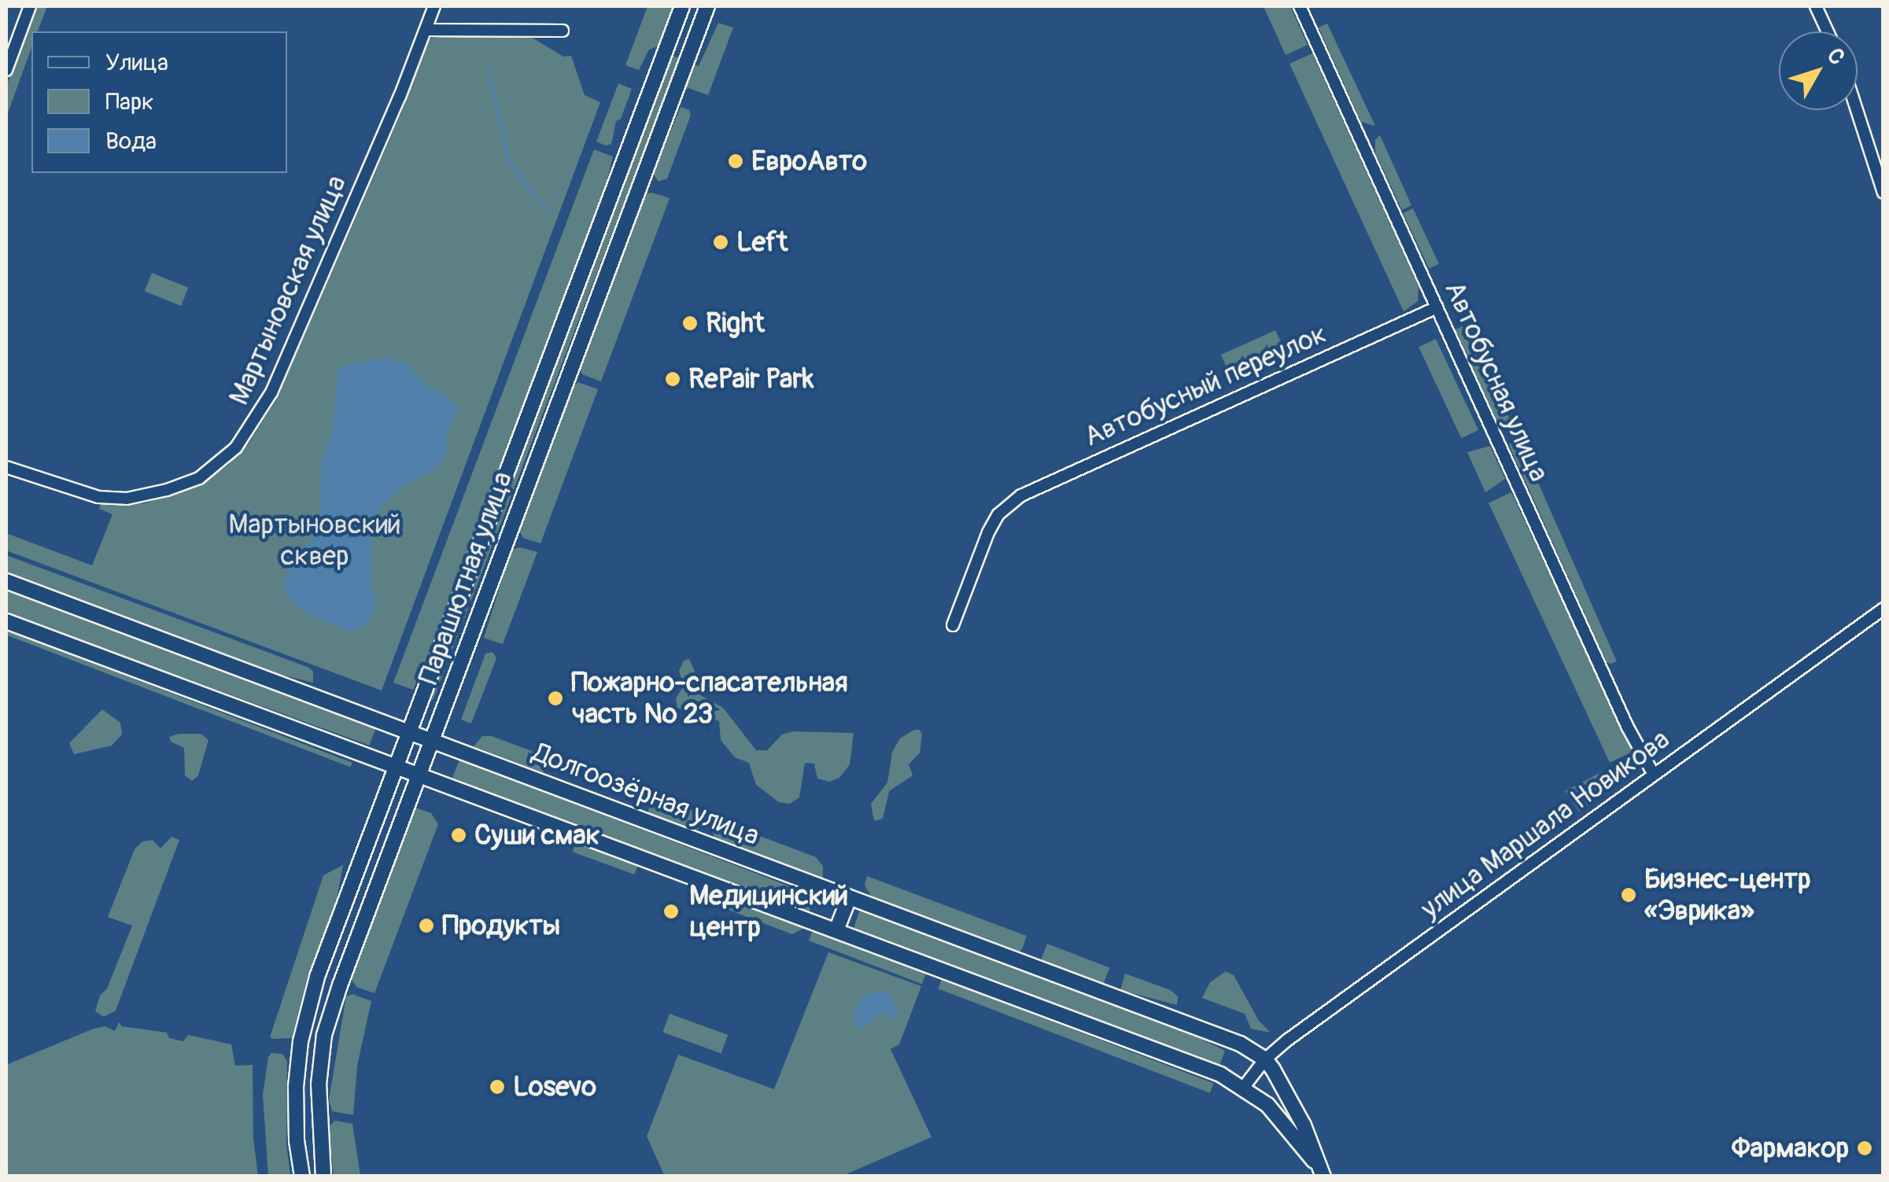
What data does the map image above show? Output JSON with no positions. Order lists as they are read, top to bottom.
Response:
{
  "streets": {
    "main road": ["Парашютная улица", "Долгоозёрная улица"],
    "street": [
      "Мартыновская улица",
      "Автобусная улица",
      "Автобусный переулок",
      "улица Маршала Новикова"
    ]
  },
  "crossings": [
    ["Автобусная улица", "Автобусный переулок"],
    ["Автобусная улица", "улица Маршала Новикова"],
    ["Парашютная улица", "Долгоозёрная улица"],
    ["Долгоозёрная улица", "улица Маршала Новикова"]
  ],
  "parks": ["Мартыновский сквер"],
  "places": [
    "ЕвроАвто",
    "Left",
    "Right",
    "RePair Park",
    "Пожарно-спасательная часть № 23",
    "Суши смак",
    "Бизнес-центр «Эврика»",
    "Медицинский центр",
    "Продукты",
    "Losevo",
    "Фармакор"
  ],
  "legend": ["Улица", "Парк", "Вода"],
  "north": "top right"
}
